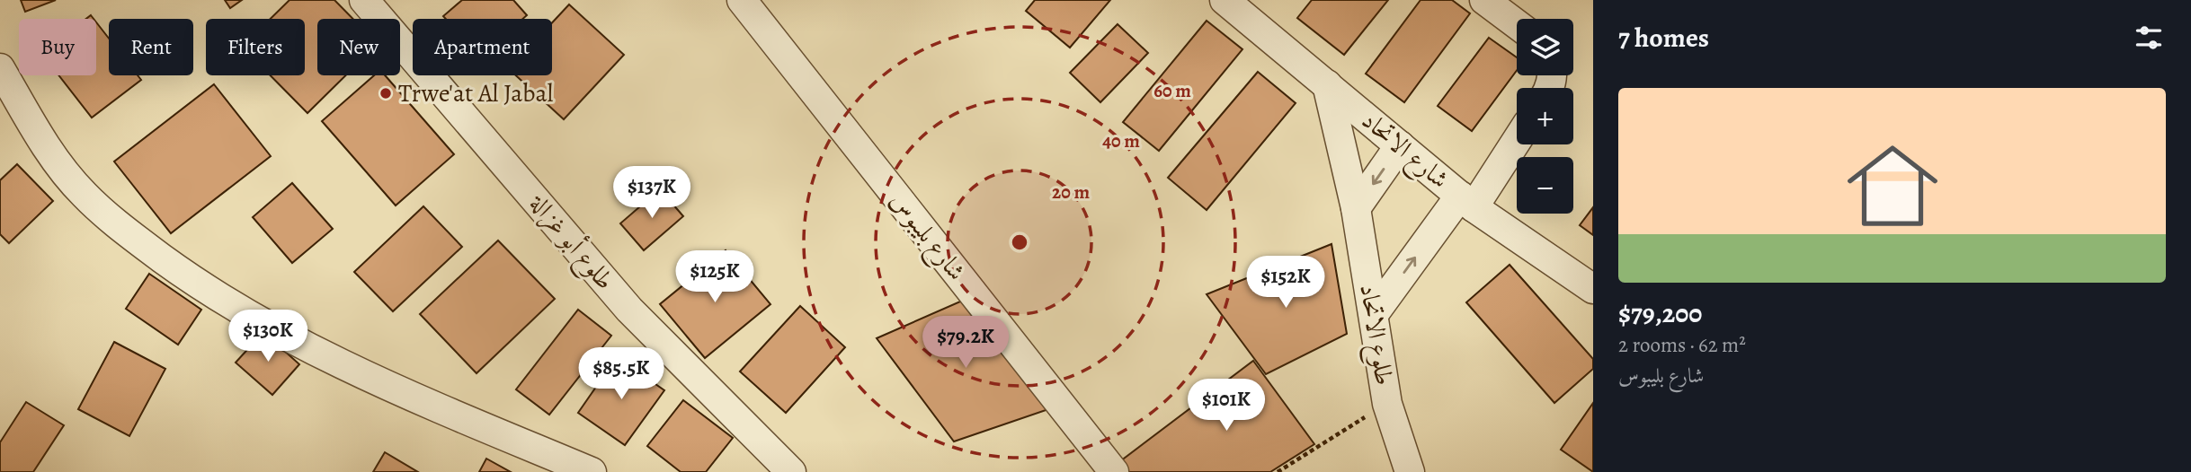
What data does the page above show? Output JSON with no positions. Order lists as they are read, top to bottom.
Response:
{
  "streets": {
    "street": [
      "شارع الاتحاد",
      "شارع بليبوس",
      "طلوع أبو غزالة",
      "طلوع الاتحاد"
    ]
  },
  "crossings": [
    ["شارع الاتحاد", "طلوع الاتحاد"]
  ],
  "places": ["Trwe'at Al Jabal"],
  "page": {
    "heading": "7 homes",
    "map_buttons": ["+", "−"],
    "chip": [
      "Buy",
      "Rent",
      "Filters",
      "New",
      "Apartment"
    ],
    "list": [
      {
        "name": "$79,200",
        "note": "2 rooms · 62 m² · شارع بليبوس"
      }
    ],
    "price": [
      "$137K",
      "$125K",
      "$152K",
      "$130K",
      "$79.2K",
      "$85.5K",
      "$101K"
    ]
  },
  "rings": ["60 m", "40 m", "20 m"]
}
